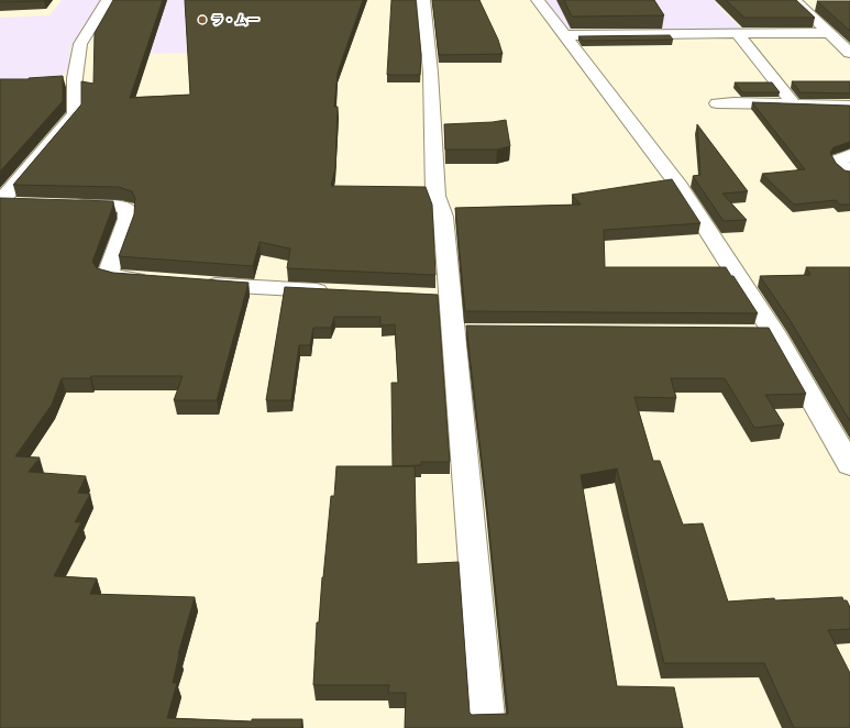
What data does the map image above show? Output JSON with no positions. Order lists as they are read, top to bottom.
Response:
{
  "places": ["ラ・ムー"]
}
